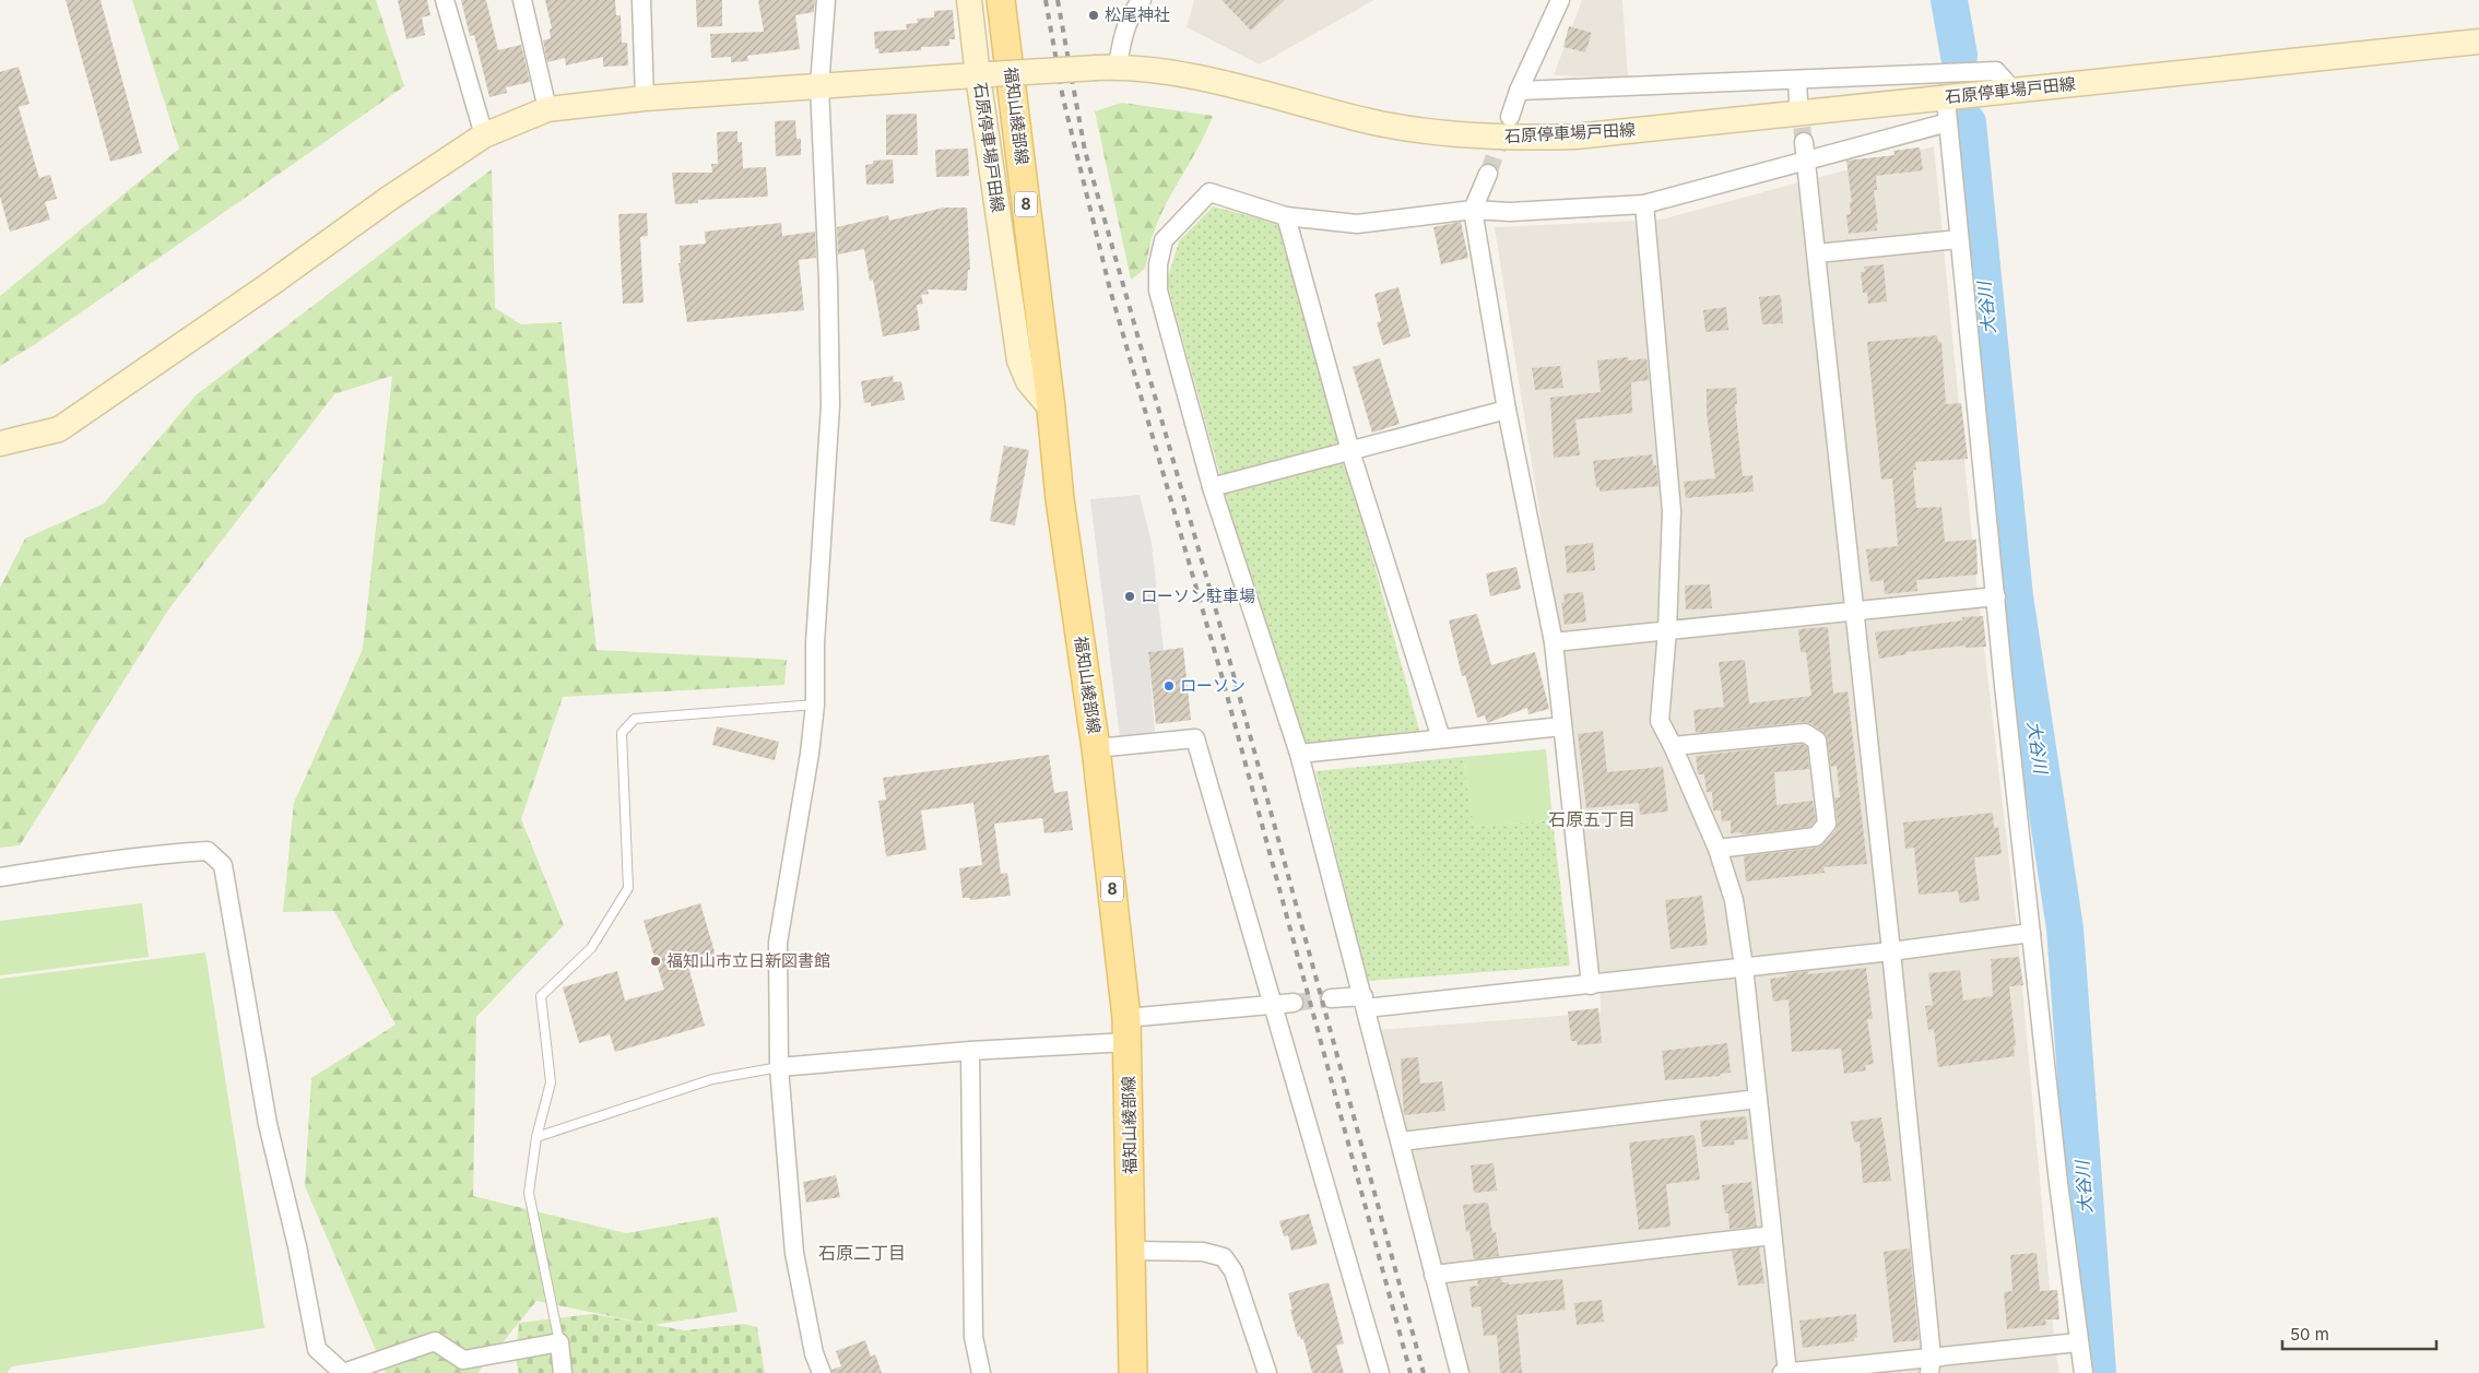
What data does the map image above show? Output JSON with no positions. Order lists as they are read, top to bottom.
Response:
{
  "streets": {
    "main road": ["石原停車場戸田線", "福知山綾部線", "8"]
  },
  "crossings": [
    ["石原停車場戸田線", "福知山綾部線"]
  ],
  "districts": ["石原五丁目", "石原二丁目"],
  "water": ["大谷川"],
  "places": [
    "松尾神社",
    "ローソン駐車場",
    "ローソン",
    "福知山市立日新図書館"
  ],
  "scale_bar": "50 m"
}
